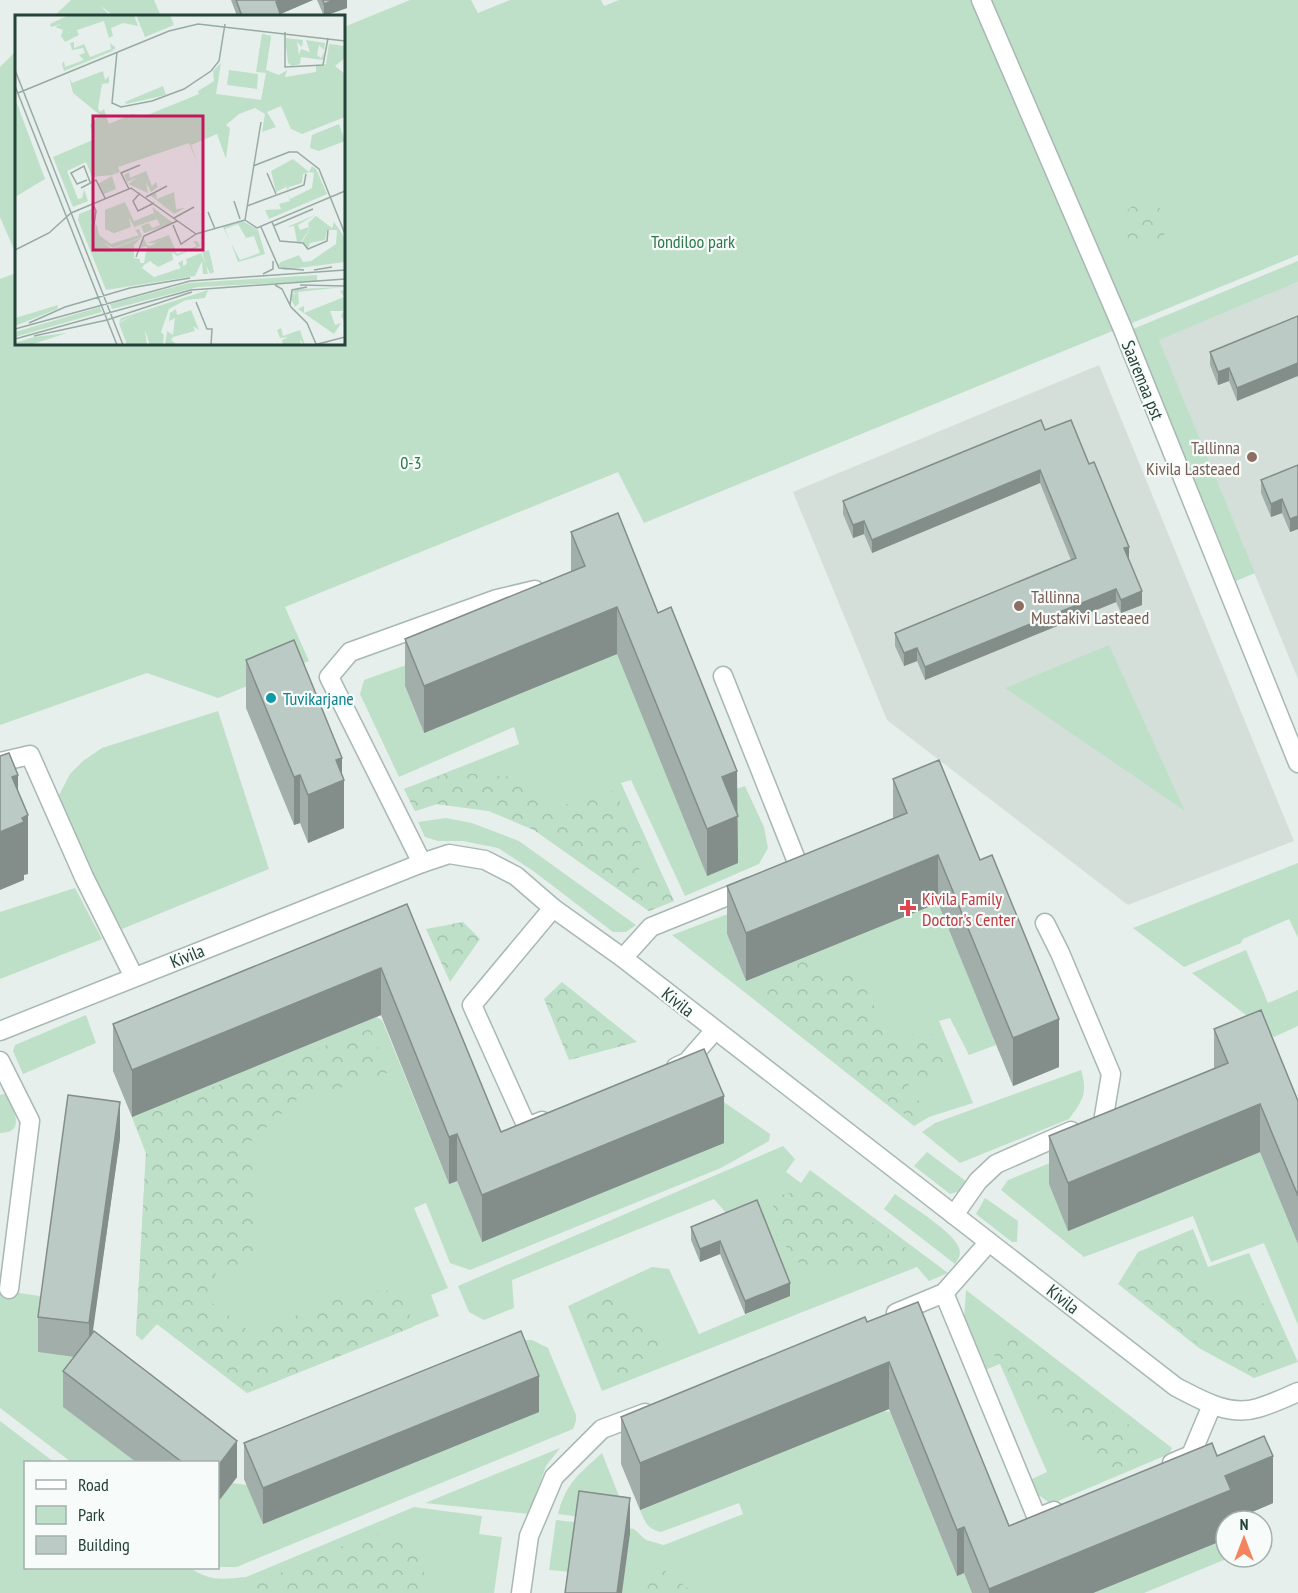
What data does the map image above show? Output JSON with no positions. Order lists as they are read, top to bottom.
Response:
{
  "streets": {
    "street": ["Saaremaa pst", "Kivila"]
  },
  "parks": ["Tondiloo park", "0-3"],
  "places": {
    "other": ["Tallinna Kivila Lasteaed", "Tallinna Mustakivi Lasteaed", "Tuvikarjane"],
    "health": ["Kivila Family Doctor's Center"]
  },
  "legend": ["Road", "Park", "Building"],
  "north": "top"
}
